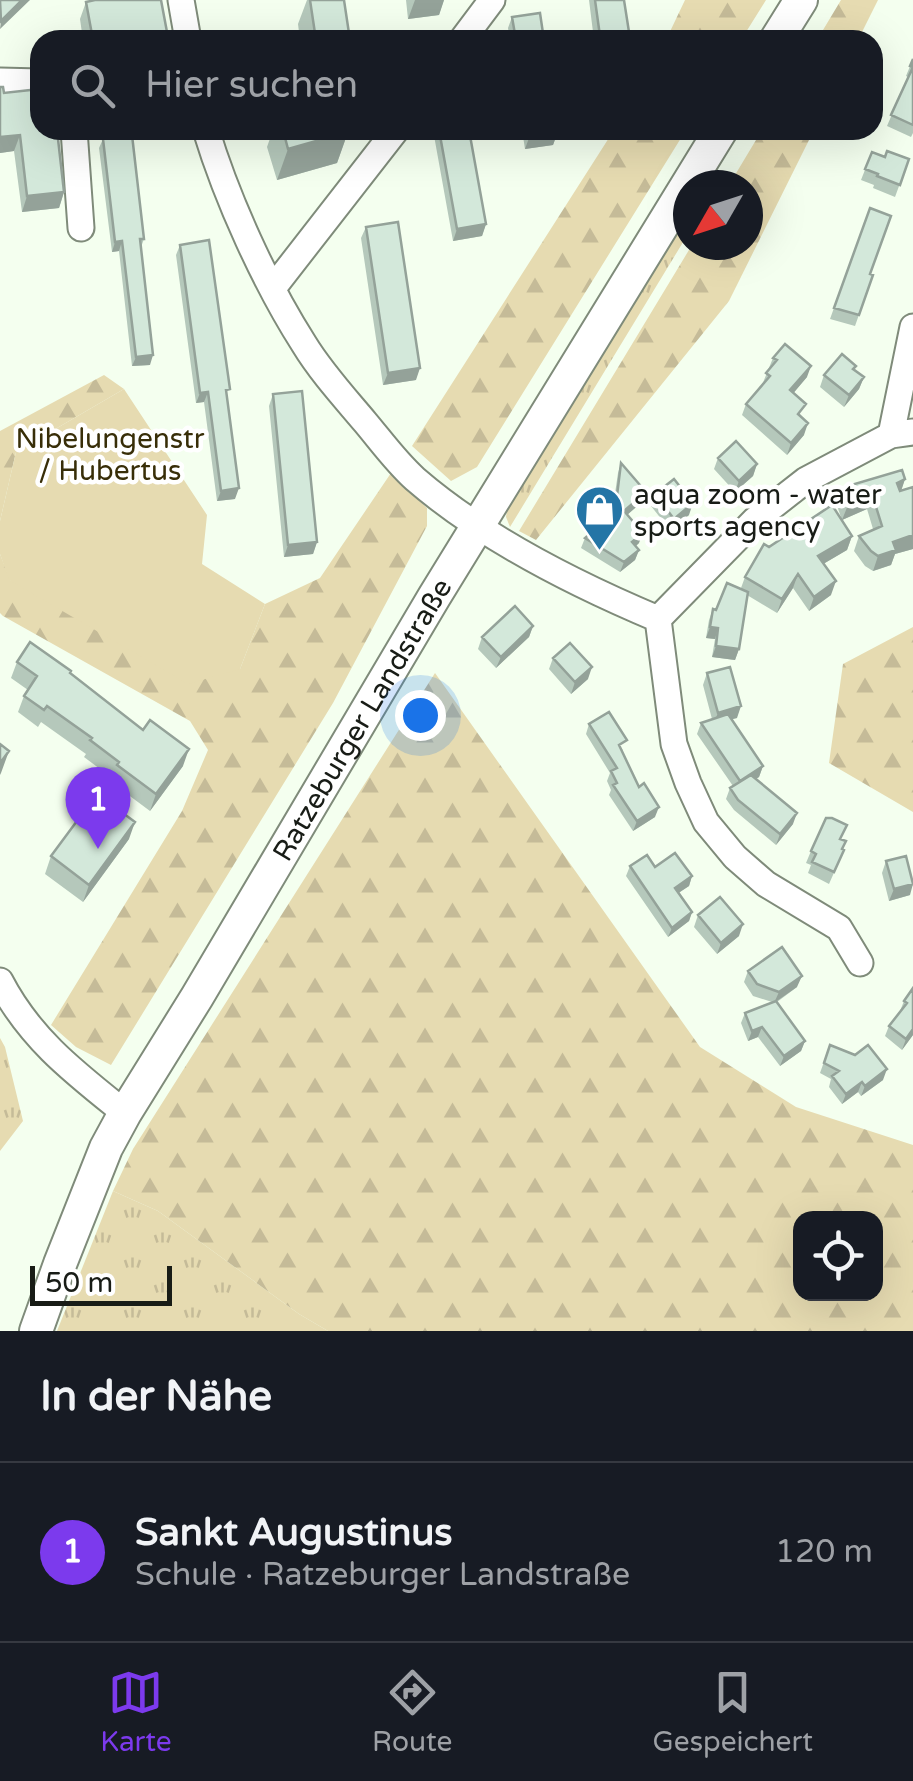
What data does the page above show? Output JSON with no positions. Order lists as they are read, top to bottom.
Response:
{
  "streets": {
    "main road": ["Ratzeburger Landstraße"]
  },
  "parks": ["Nibelungenstr / Hubertus"],
  "places": {
    "shop": ["aqua zoom - water sports agency"]
  },
  "scale_bar": "50 m",
  "north": "bottom left",
  "page": {
    "search": "Hier suchen",
    "pins": "1",
    "scale": "50 m",
    "heading": "In der Nähe",
    "list": [
      {
        "mark": "1",
        "name": "Sankt Augustinus",
        "note": "Schule · Ratzeburger Landstraße",
        "value": "120 m"
      }
    ],
    "nav": ["Karte", "Route", "Gespeichert"]
  }
}
